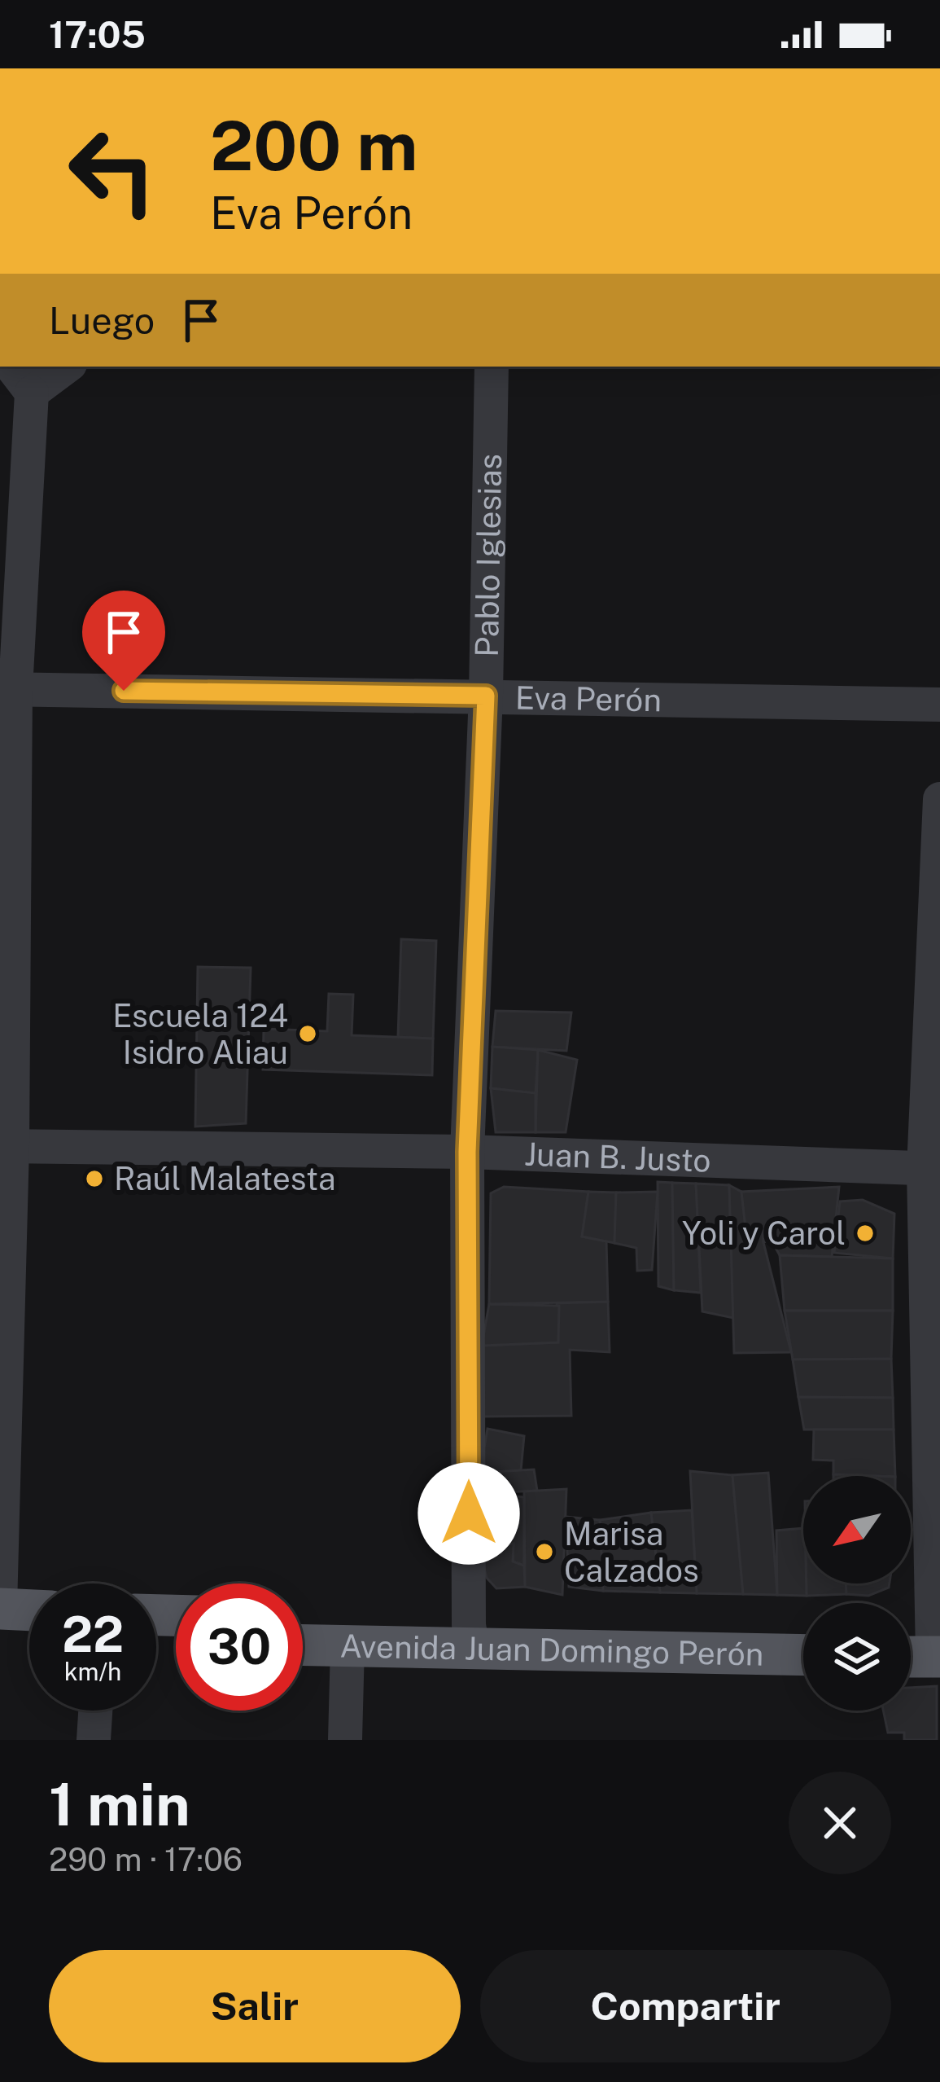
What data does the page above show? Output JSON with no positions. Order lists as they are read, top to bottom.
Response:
{
  "streets": {
    "main road": ["Avenida Juan Domingo Perón"],
    "street": ["Pablo Iglesias", "Eva Perón", "Juan B. Justo"]
  },
  "crossings": [
    ["Pablo Iglesias", "Eva Perón"],
    ["Pablo Iglesias", "Juan B. Justo"],
    ["Pablo Iglesias", "Avenida Juan Domingo Perón"]
  ],
  "places": [
    "Escuela 124 Isidro Aliau",
    "Raúl Malatesta",
    "Yoli y Carol",
    "Marisa Calzados"
  ],
  "north": "bottom left",
  "page": {
    "status": "17:05",
    "turn": ["200 m", "Eva Perón"],
    "then": "Luego",
    "speed": "22 km/h",
    "limit": "30",
    "heading": ["1 min", "290 m · 17:06"],
    "buttons": ["Salir", "Compartir"]
  }
}
